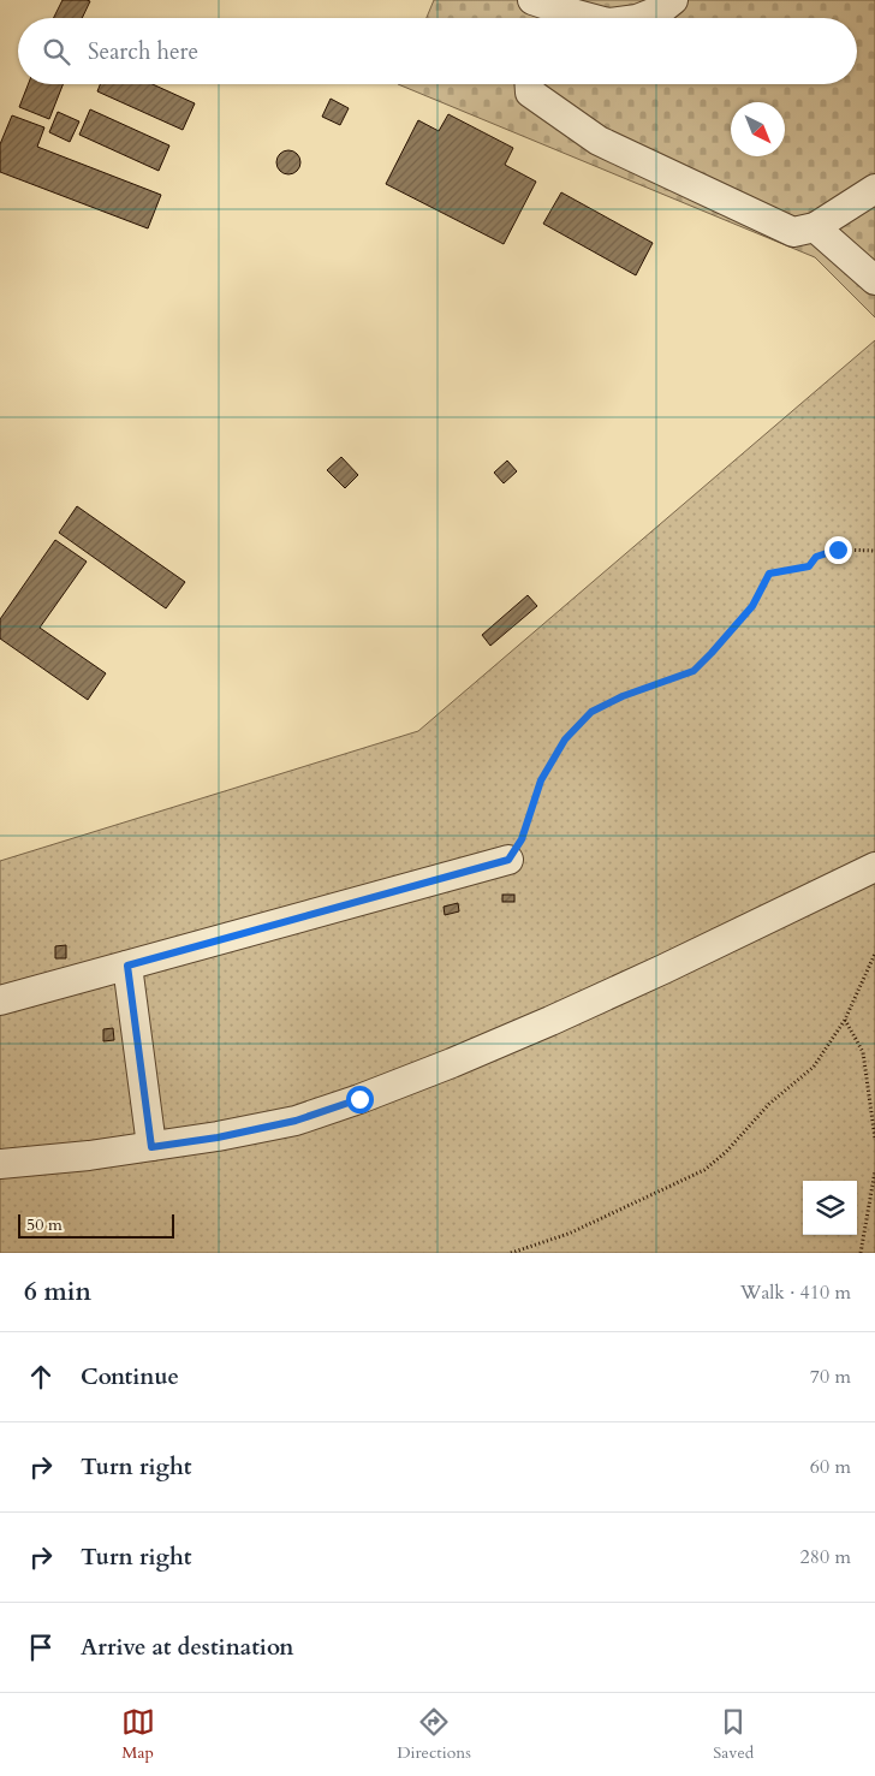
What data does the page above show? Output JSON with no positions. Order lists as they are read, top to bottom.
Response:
{
  "scale_bar": "50 m",
  "north": "bottom right",
  "page": {
    "search": "Search here",
    "scale": "50 m",
    "heading": ["6 min", "Walk · 410 m"],
    "list": [
      ["Continue", "70 m"],
      ["Turn right", "60 m"],
      ["Turn right", "280 m"],
      "Arrive at destination"
    ],
    "nav": ["Map", "Directions", "Saved"]
  }
}
